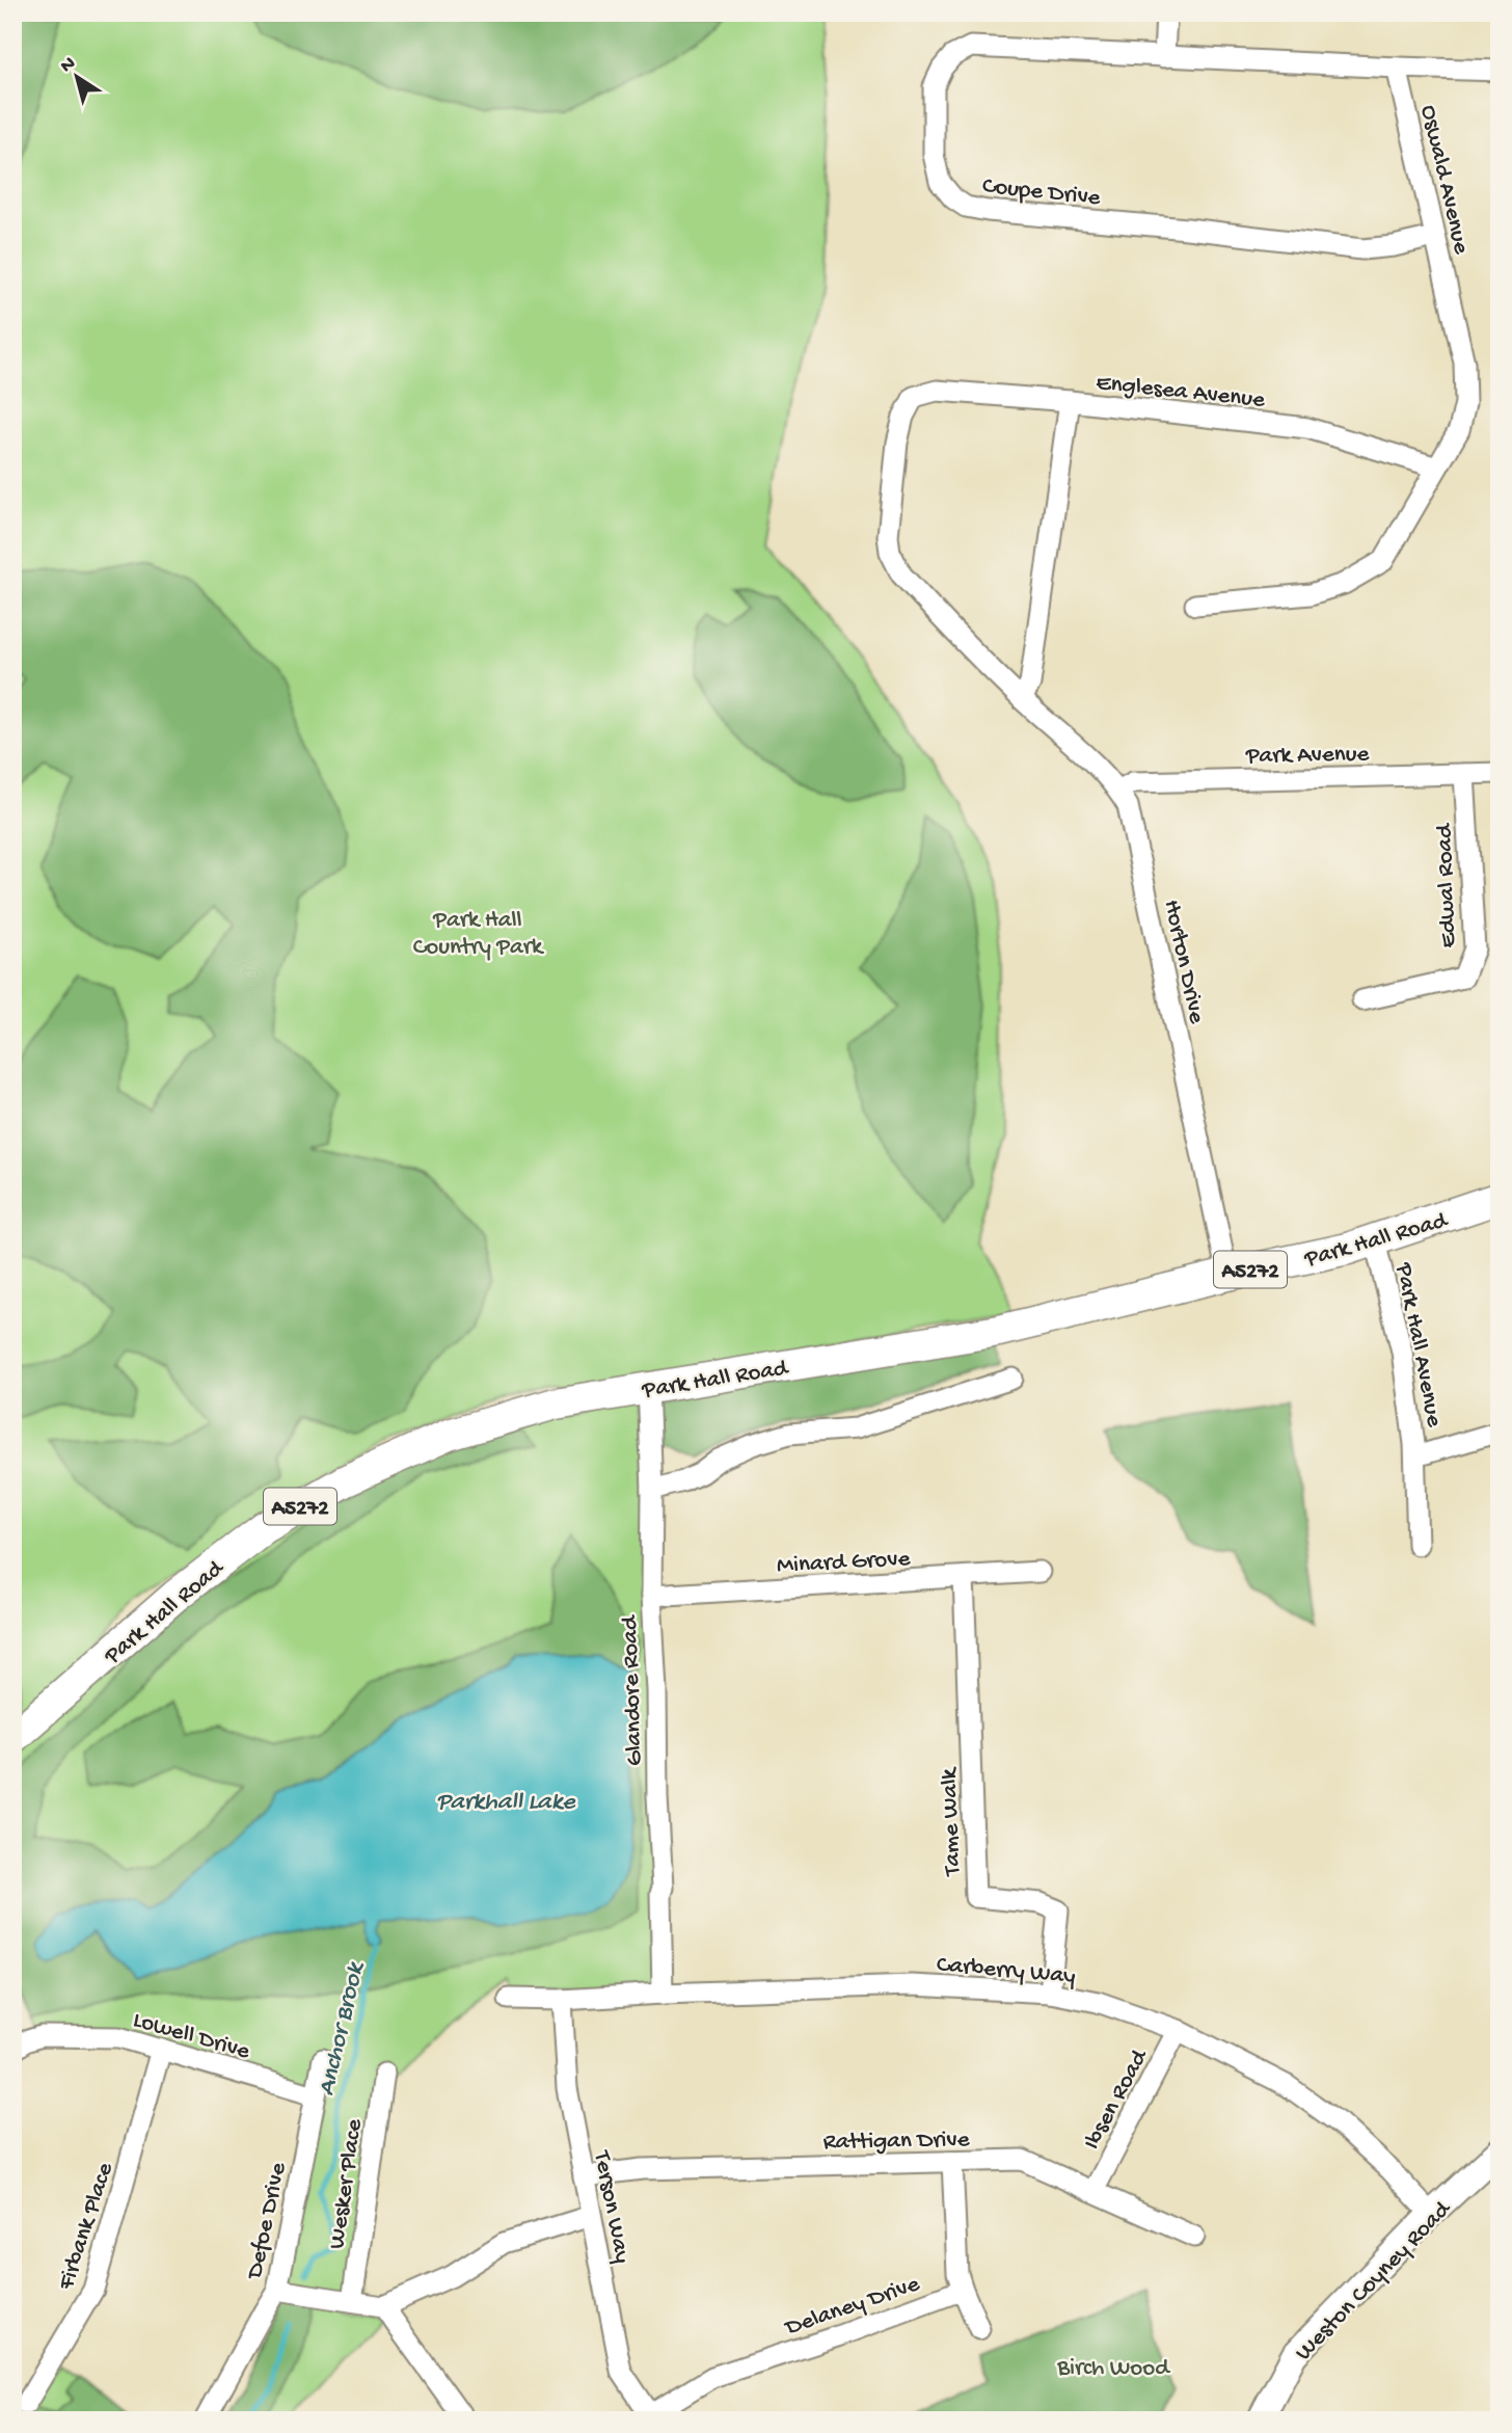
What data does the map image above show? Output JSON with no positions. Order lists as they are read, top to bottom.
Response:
{
  "streets": {
    "main road": ["Park Hall Road", "A5272"],
    "street": [
      "Oswald Avenue",
      "Coupe Drive",
      "Englesea Avenue",
      "Park Avenue",
      "Edwal Road",
      "Horton Drive",
      "Park Hall Avenue",
      "Minard Grove",
      "Glandore Road",
      "Tame Walk",
      "Carberry Way",
      "Lowell Drive",
      "Ibsen Road",
      "Rattigan Drive",
      "Wesker Place",
      "Terson Way",
      "Defoe Drive",
      "Firbank Place",
      "Weston Coyney Road",
      "Delaney Drive"
    ]
  },
  "crossings": [
    ["Oswald Avenue", "Coupe Drive"],
    ["Oswald Avenue", "Englesea Avenue"],
    ["Englesea Avenue", "Horton Drive"],
    ["Park Avenue", "Edwal Road"],
    ["Park Avenue", "Horton Drive"],
    ["Horton Drive", "Park Hall Road"],
    ["Park Hall Road", "Park Hall Avenue"],
    ["Park Hall Road", "Glandore Road"],
    ["Minard Grove", "Glandore Road"],
    ["Minard Grove", "Tame Walk"],
    ["Glandore Road", "Carberry Way"],
    ["Tame Walk", "Carberry Way"],
    ["Carberry Way", "Ibsen Road"],
    ["Carberry Way", "Terson Way"],
    ["Carberry Way", "Weston Coyney Road"],
    ["Lowell Drive", "Defoe Drive"],
    ["Lowell Drive", "Firbank Place"],
    ["Ibsen Road", "Rattigan Drive"],
    ["Rattigan Drive", "Terson Way"],
    ["Terson Way", "Delaney Drive"]
  ],
  "water": ["Parkhall Lake", "Anchor Brook"],
  "parks": ["Park Hall Country Park", "Birch Wood"],
  "north": "top left"
}
